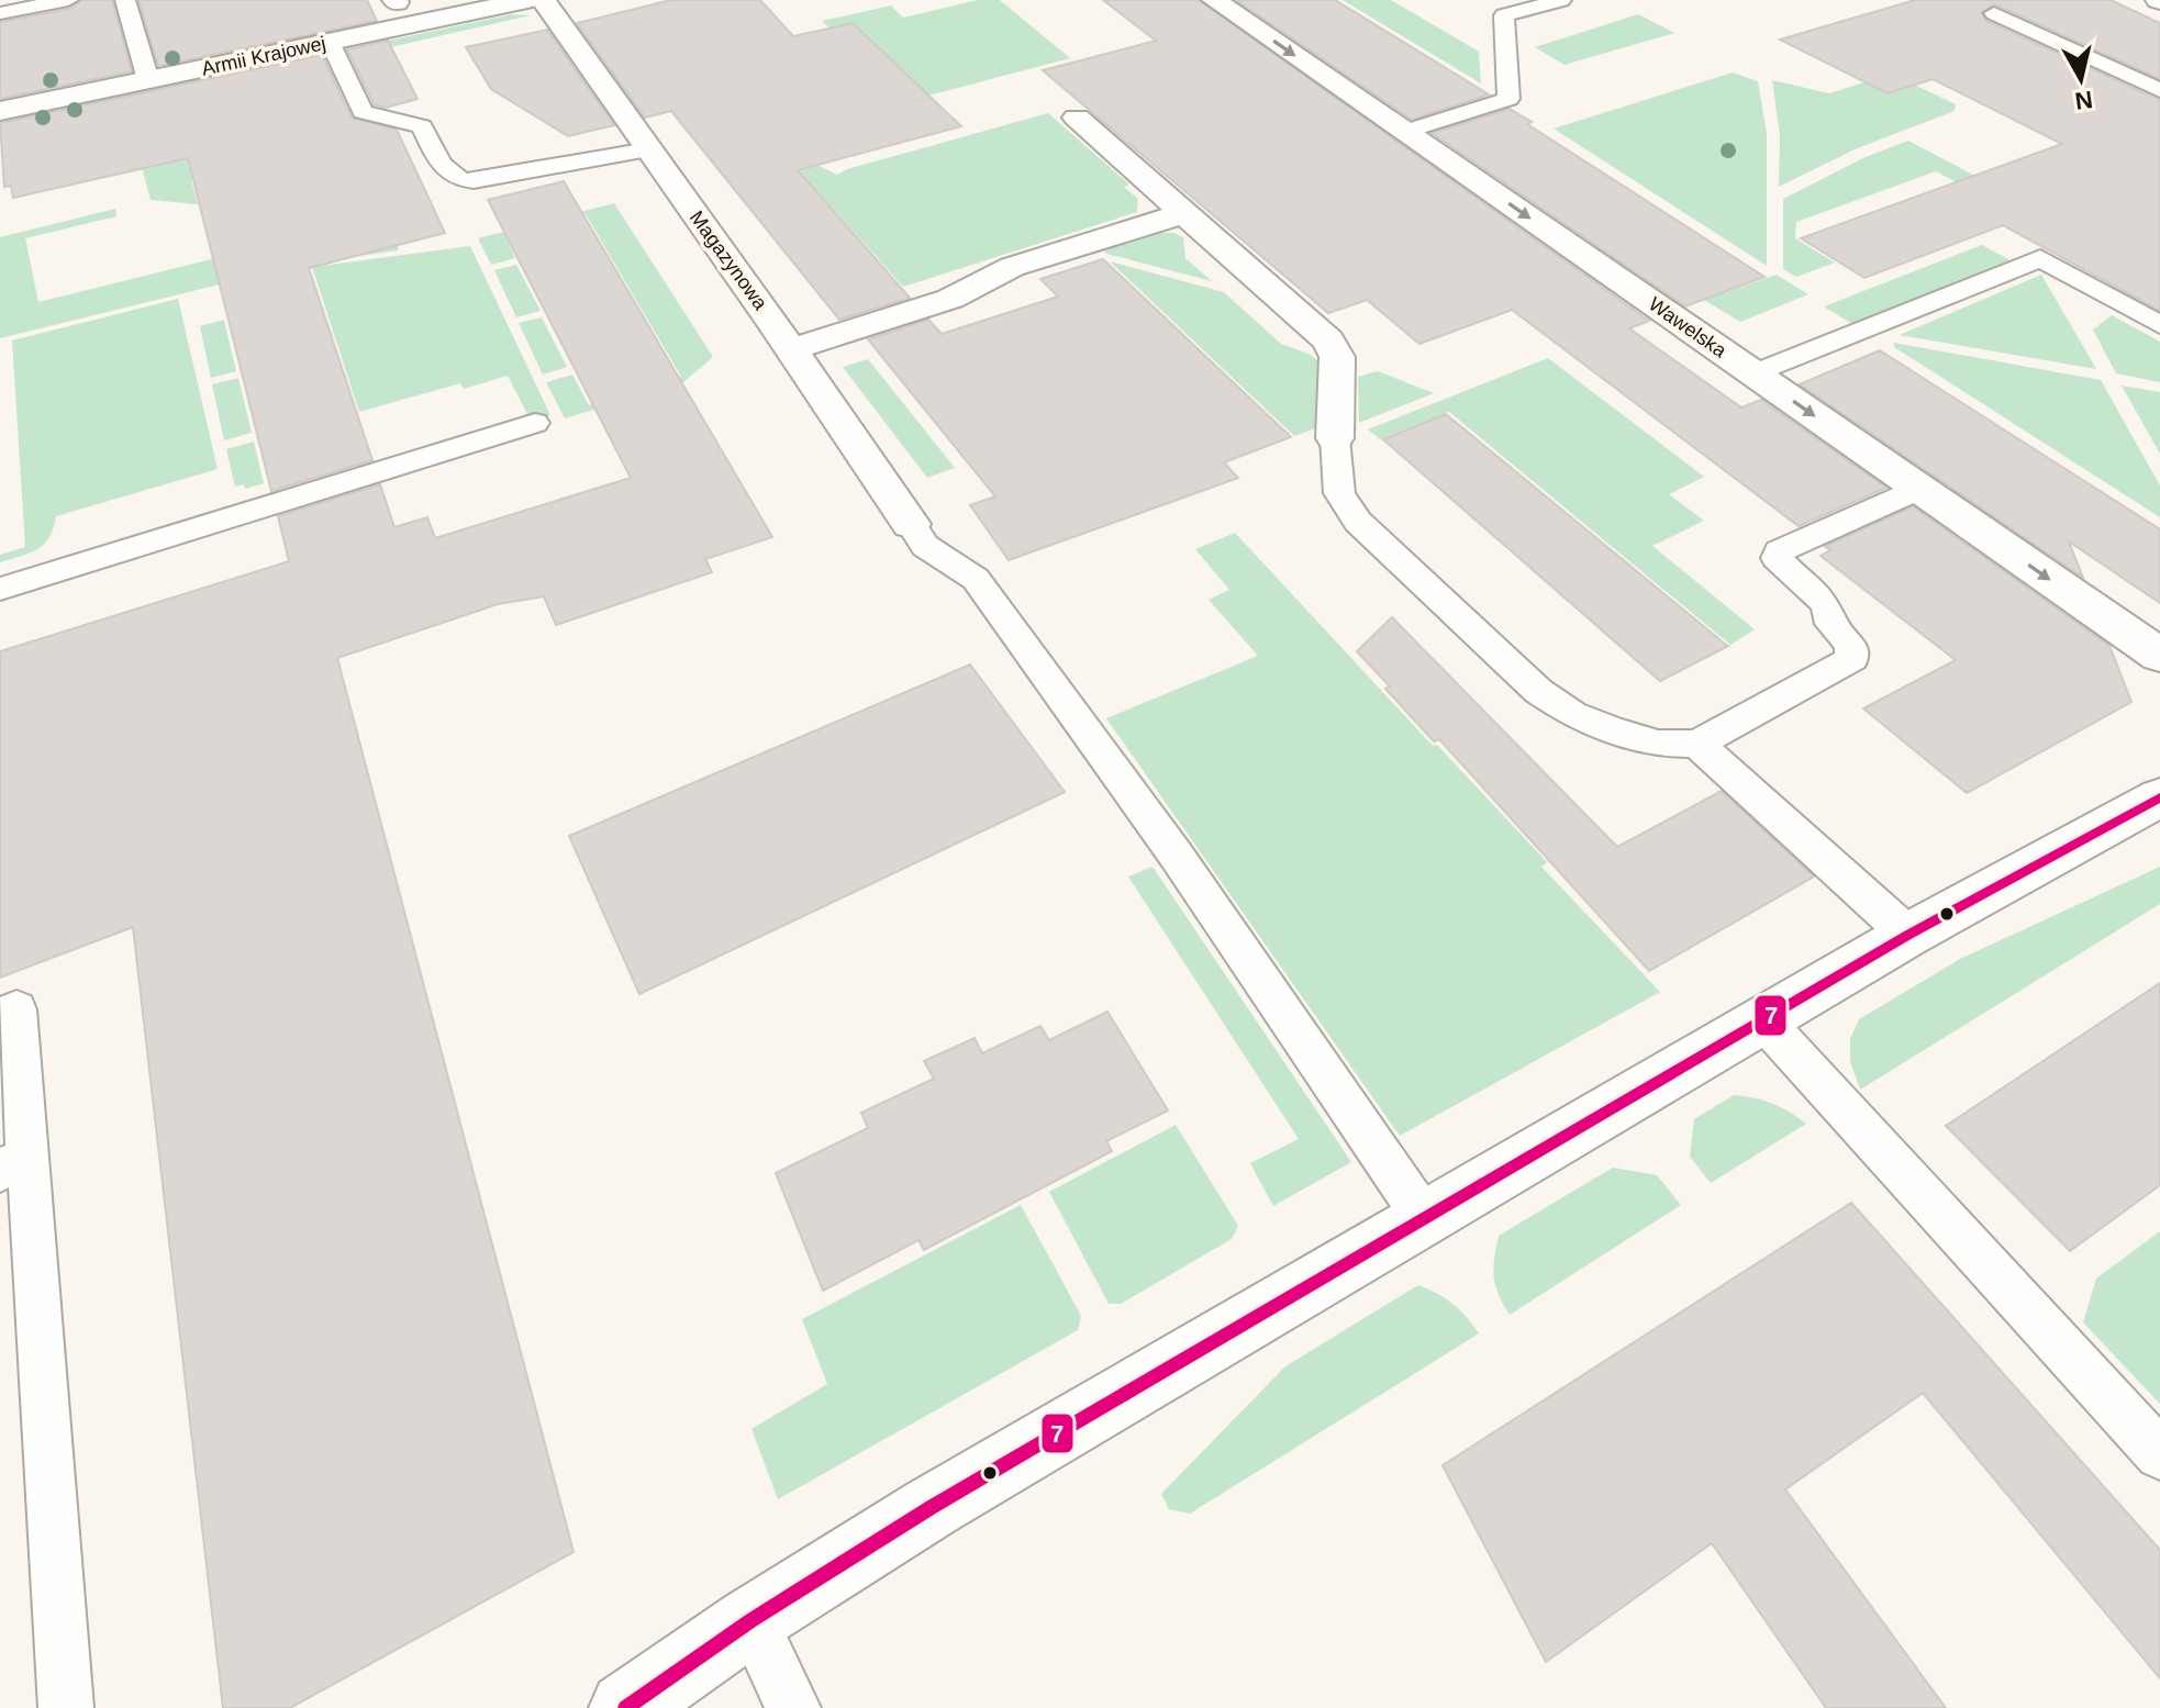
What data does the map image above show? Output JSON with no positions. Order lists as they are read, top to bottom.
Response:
{
  "streets": {
    "street": ["Armii Krajowej", "Magazynowa", "Wawelska"]
  },
  "one_way": ["Wawelska"],
  "lines": ["transit line 7"],
  "north": "bottom"
}
